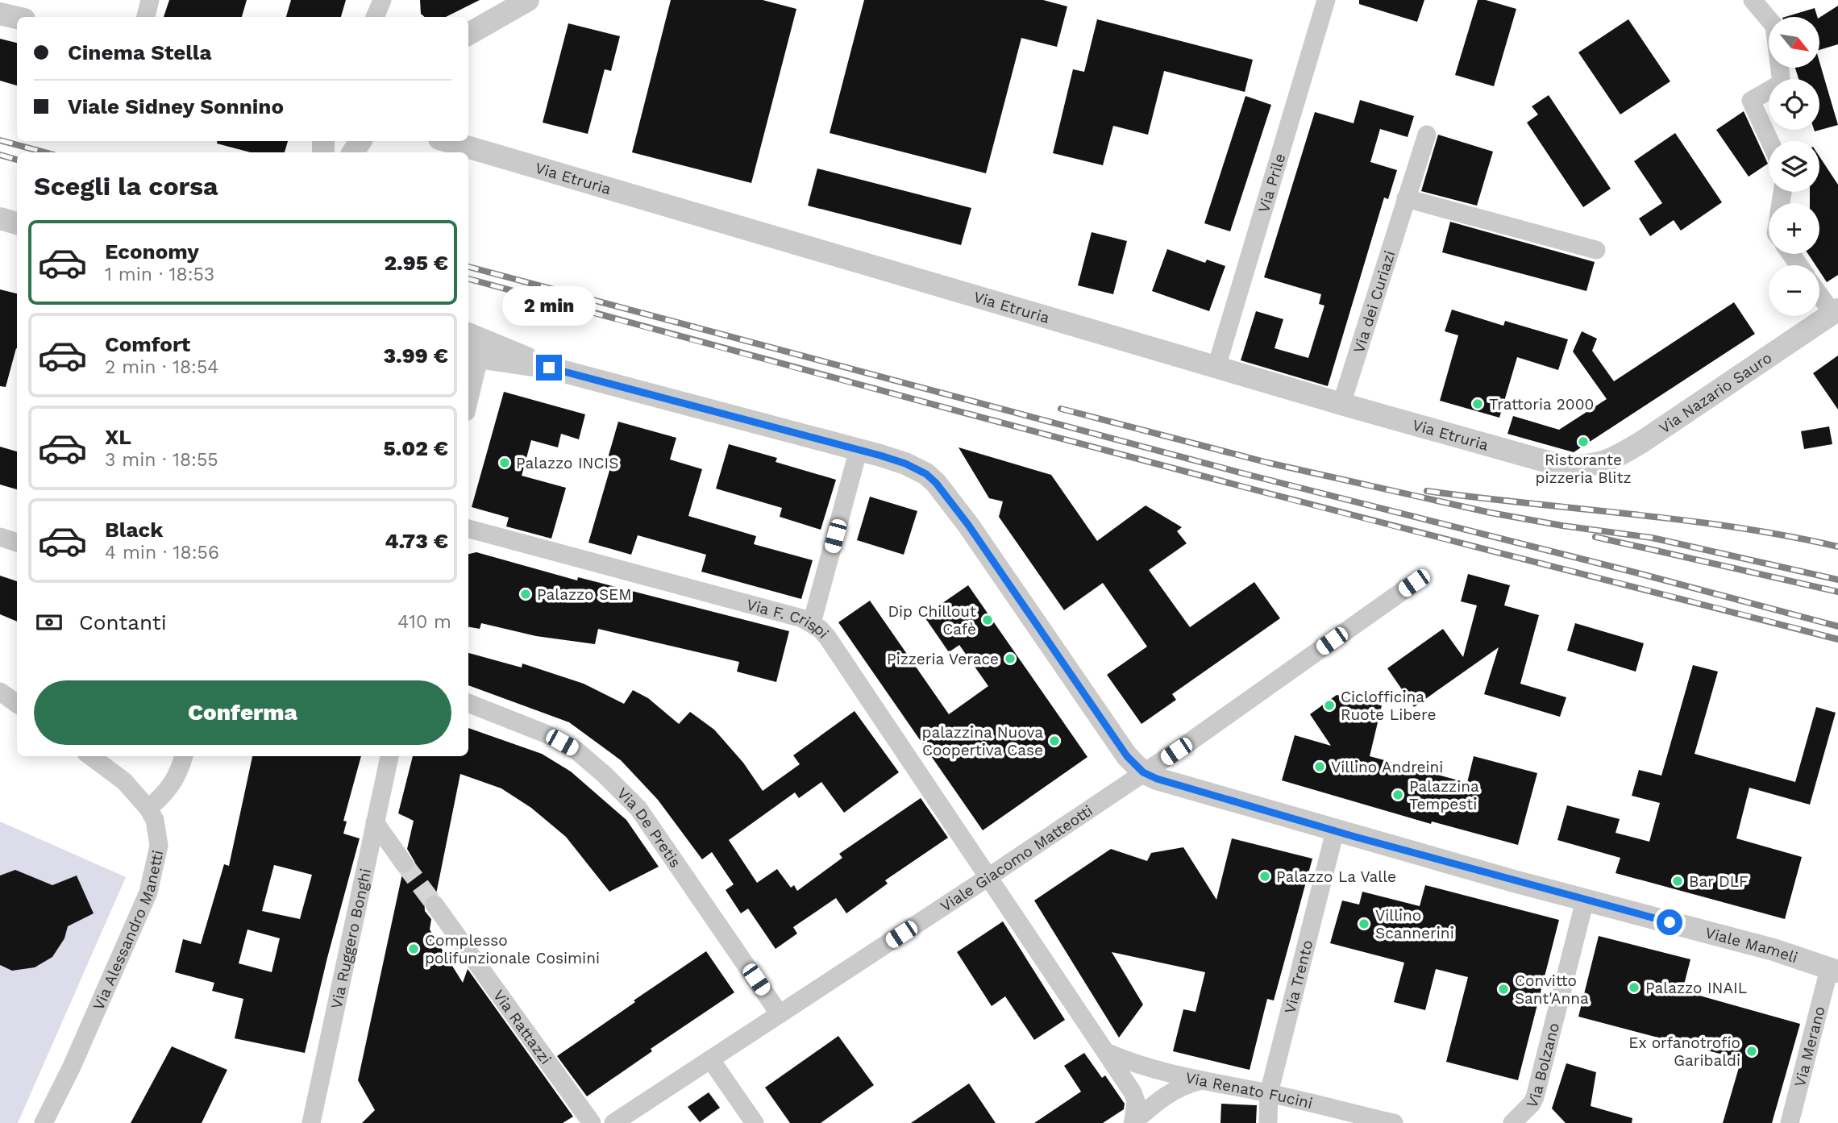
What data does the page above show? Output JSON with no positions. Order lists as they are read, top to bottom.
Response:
{
  "streets": {
    "street": [
      "Via Etruria",
      "Via Prile",
      "Via dei Curiazi",
      "Via Nazario Sauro",
      "Via F. Crispi",
      "Via De Pretis",
      "Viale Giacomo Matteotti",
      "Via Alessandro Manetti",
      "Via Ruggero Bonghi",
      "Viale Mameli",
      "Via Trento",
      "Via Rattazzi",
      "Via Merano",
      "Via Bolzano",
      "Via Renato Fucini"
    ]
  },
  "crossings": [
    ["Via Etruria", "Via Prile"],
    ["Via Etruria", "Via dei Curiazi"],
    ["Via Etruria", "Via Nazario Sauro"],
    ["Via F. Crispi", "Viale Giacomo Matteotti"],
    ["Via De Pretis", "Viale Giacomo Matteotti"],
    ["Viale Giacomo Matteotti", "Viale Mameli"],
    ["Viale Mameli", "Via Trento"],
    ["Viale Mameli", "Via Merano"],
    ["Viale Mameli", "Via Bolzano"],
    ["Via Trento", "Via Renato Fucini"]
  ],
  "places": [
    "Trattoria 2000",
    "Ristorante pizzeria Blitz",
    "Palazzo INCIS",
    "Palazzo SEM",
    "Dip Chillout Cafè",
    "Pizzeria Verace",
    "Ciclofficina Ruote Libere",
    "palazzina Nuova Coopertiva Case",
    "Villino Andreini",
    "Palazzina Tempesti",
    "Palazzo La Valle",
    "Bar DLF",
    "Villino Scannerini",
    "Complesso polifunzionale Cosimini",
    "Palazzo INAIL",
    "Convitto Sant'Anna",
    "Ex orfanotrofio Garibaldi"
  ],
  "north": "bottom right",
  "page": {
    "map_buttons": ["+", "−"],
    "banner": ["Cinema Stella", "Viale Sidney Sonnino"],
    "heading": "Scegli la corsa",
    "list": [
      {
        "name": "Economy",
        "note": "1 min · 18:53",
        "value": "2.95 €"
      },
      {
        "name": "Comfort",
        "note": "2 min · 18:54",
        "value": "3.99 €"
      },
      {
        "name": "XL",
        "note": "3 min · 18:55",
        "value": "5.02 €"
      },
      {
        "name": "Black",
        "note": "4 min · 18:56",
        "value": "4.73 €"
      }
    ],
    "bubble": "2 min",
    "pay": ["Contanti", "410 m"],
    "buttons": "Conferma"
  }
}
